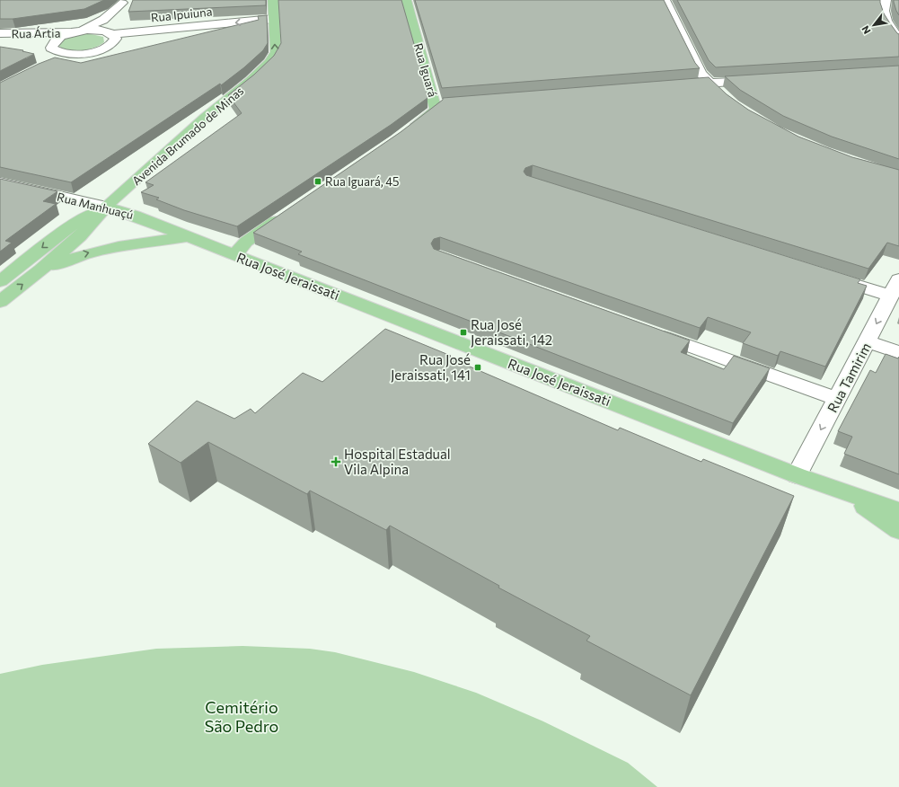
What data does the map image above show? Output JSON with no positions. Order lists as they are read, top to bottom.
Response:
{
  "streets": {
    "main road": [
      "Rua Iguará",
      "Avenida Brumado de Minas",
      "Rua Manhuaçú",
      "Rua José Jeraissati"
    ],
    "street": ["Rua Ipuiuna", "Rua Ártia", "Rua Tamirim"]
  },
  "crossings": [
    ["Rua Ipuiuna", "Rua Ártia"],
    ["Rua Ipuiuna", "Avenida Brumado de Minas"],
    ["Avenida Brumado de Minas", "Rua Manhuaçú"],
    ["Rua Manhuaçú", "Rua José Jeraissati"],
    ["Rua José Jeraissati", "Rua Tamirim"]
  ],
  "one_way": ["Rua Ipuiuna", "Rua Tamirim"],
  "parks": ["Cemitério São Pedro"],
  "places": {
    "transit": ["Rua Iguará, 45", "Rua José Jeraissati, 142", "Rua José Jeraissati, 141"],
    "health": ["Hospital Estadual Vila Alpina"]
  },
  "north": "bottom left"
}
